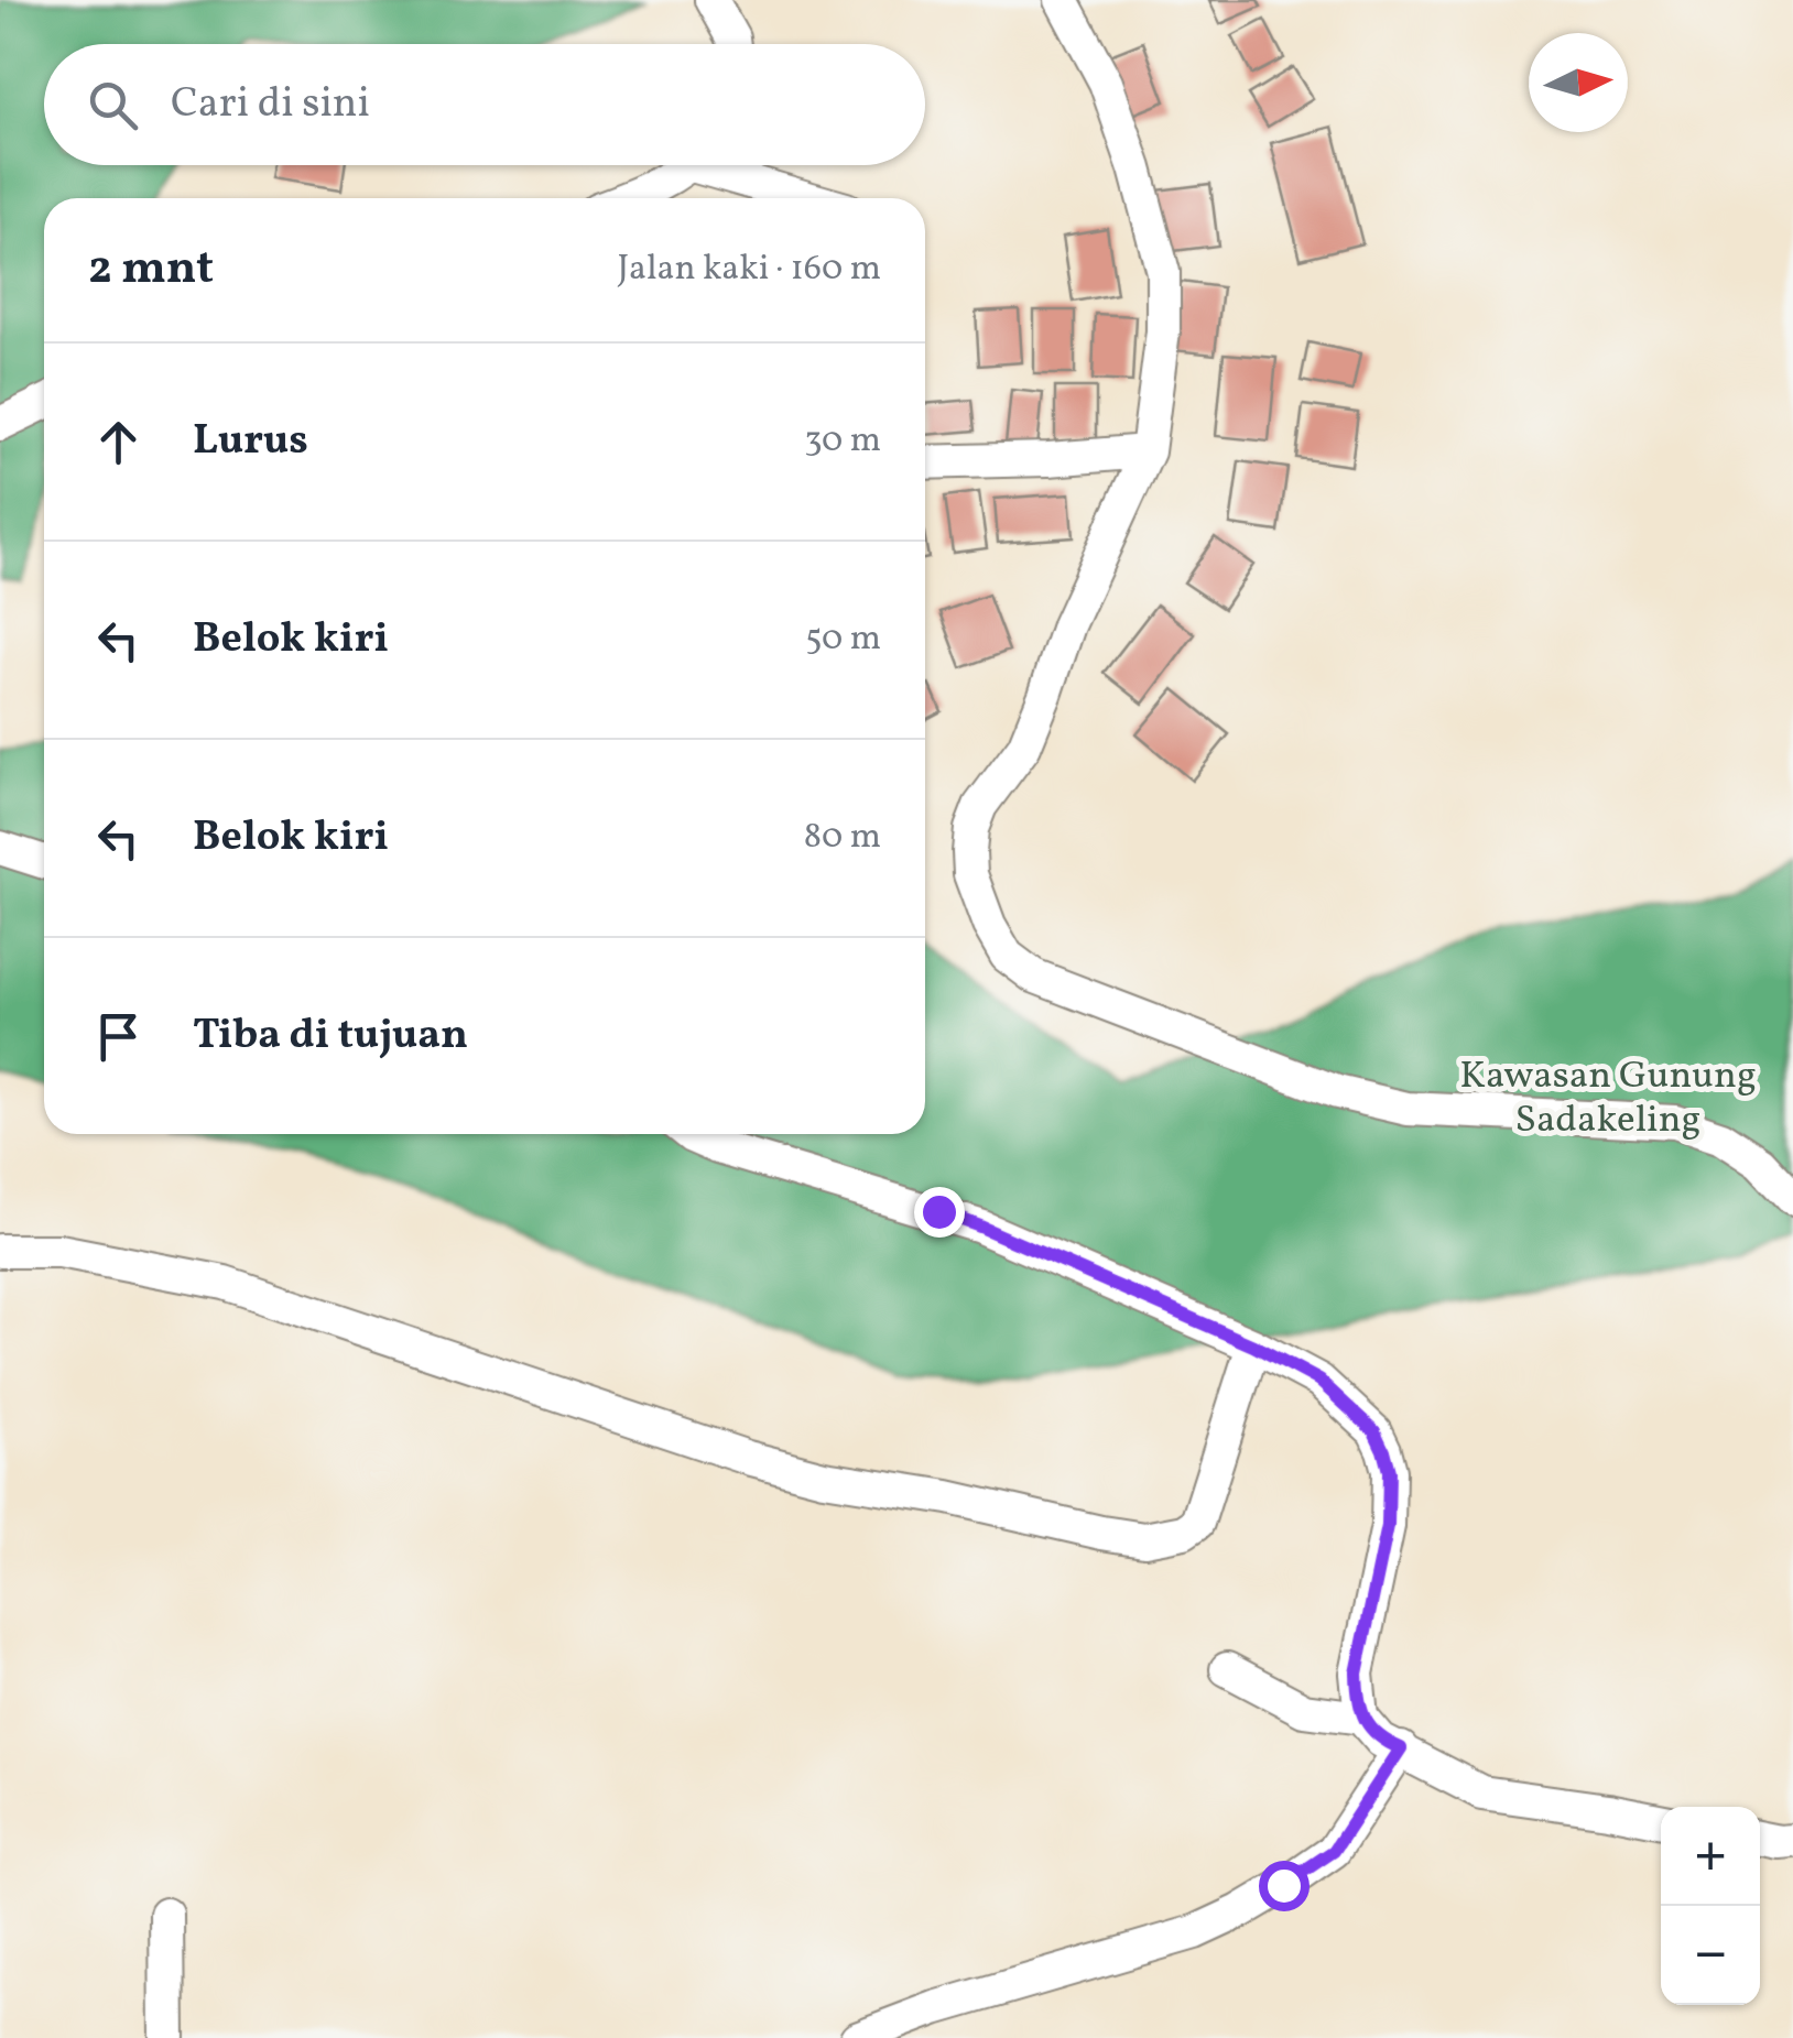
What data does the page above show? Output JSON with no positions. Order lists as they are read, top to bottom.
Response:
{
  "parks": ["Kawasan Gunung Sadakeling"],
  "north": "right",
  "page": {
    "search": "Cari di sini",
    "heading": ["2 mnt", "Jalan kaki · 160 m"],
    "list": [
      ["Lurus", "30 m"],
      ["Belok kiri", "50 m"],
      ["Belok kiri", "80 m"],
      "Tiba di tujuan"
    ],
    "map_buttons": ["+", "−"]
  }
}
